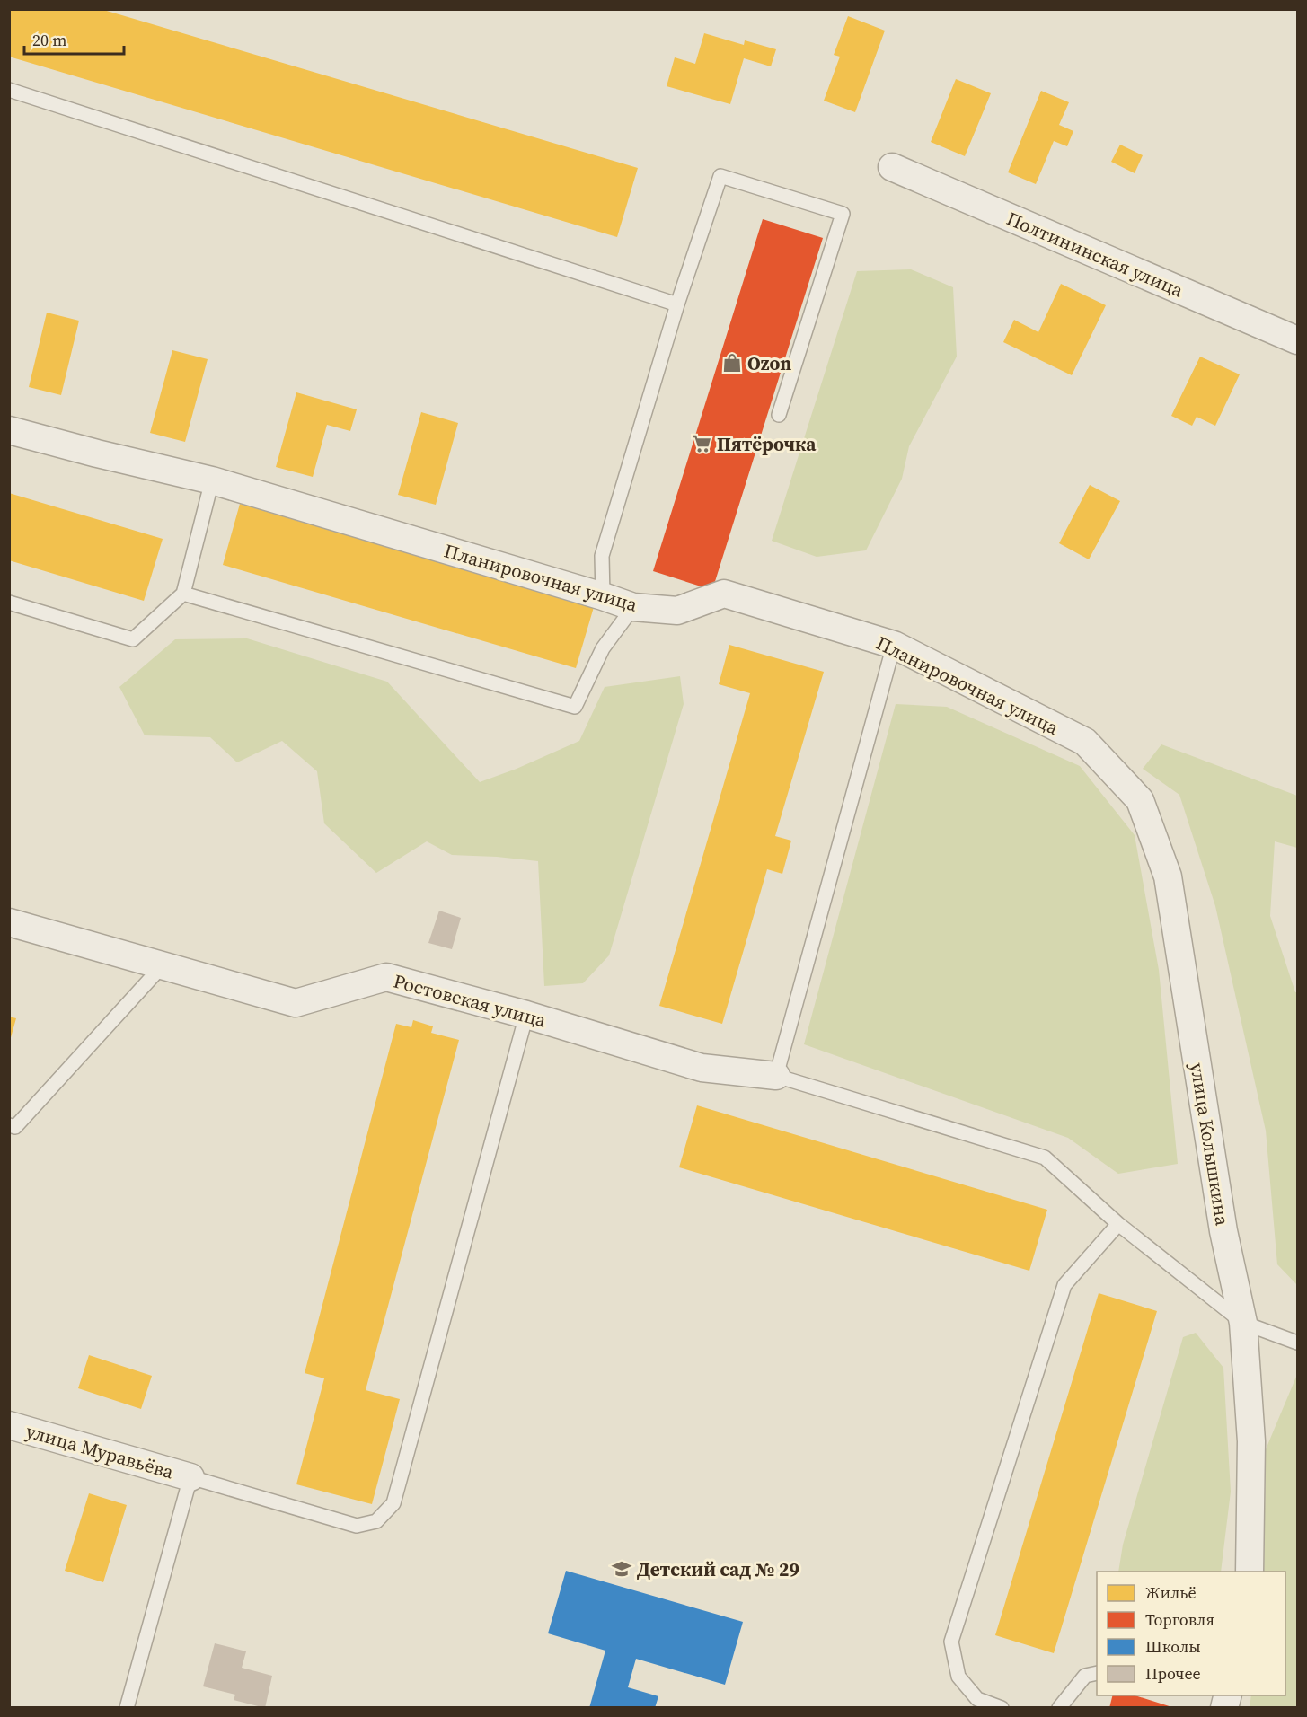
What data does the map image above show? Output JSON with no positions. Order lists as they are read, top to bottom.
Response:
{
  "streets": {
    "street": [
      "Полтининская улица",
      "Планировочная улица",
      "Ростовская улица",
      "улица Колышкина",
      "улица Муравьёва"
    ]
  },
  "crossings": [
    ["Планировочная улица", "улица Колышкина"]
  ],
  "places": {
    "shop": ["Ozon"],
    "supermarket": ["Пятёрочка"],
    "school or university": ["Детский сад № 29"]
  },
  "legend": [
    "Жильё",
    "Торговля",
    "Школы",
    "Прочее"
  ],
  "scale_bar": "20 m"
}
